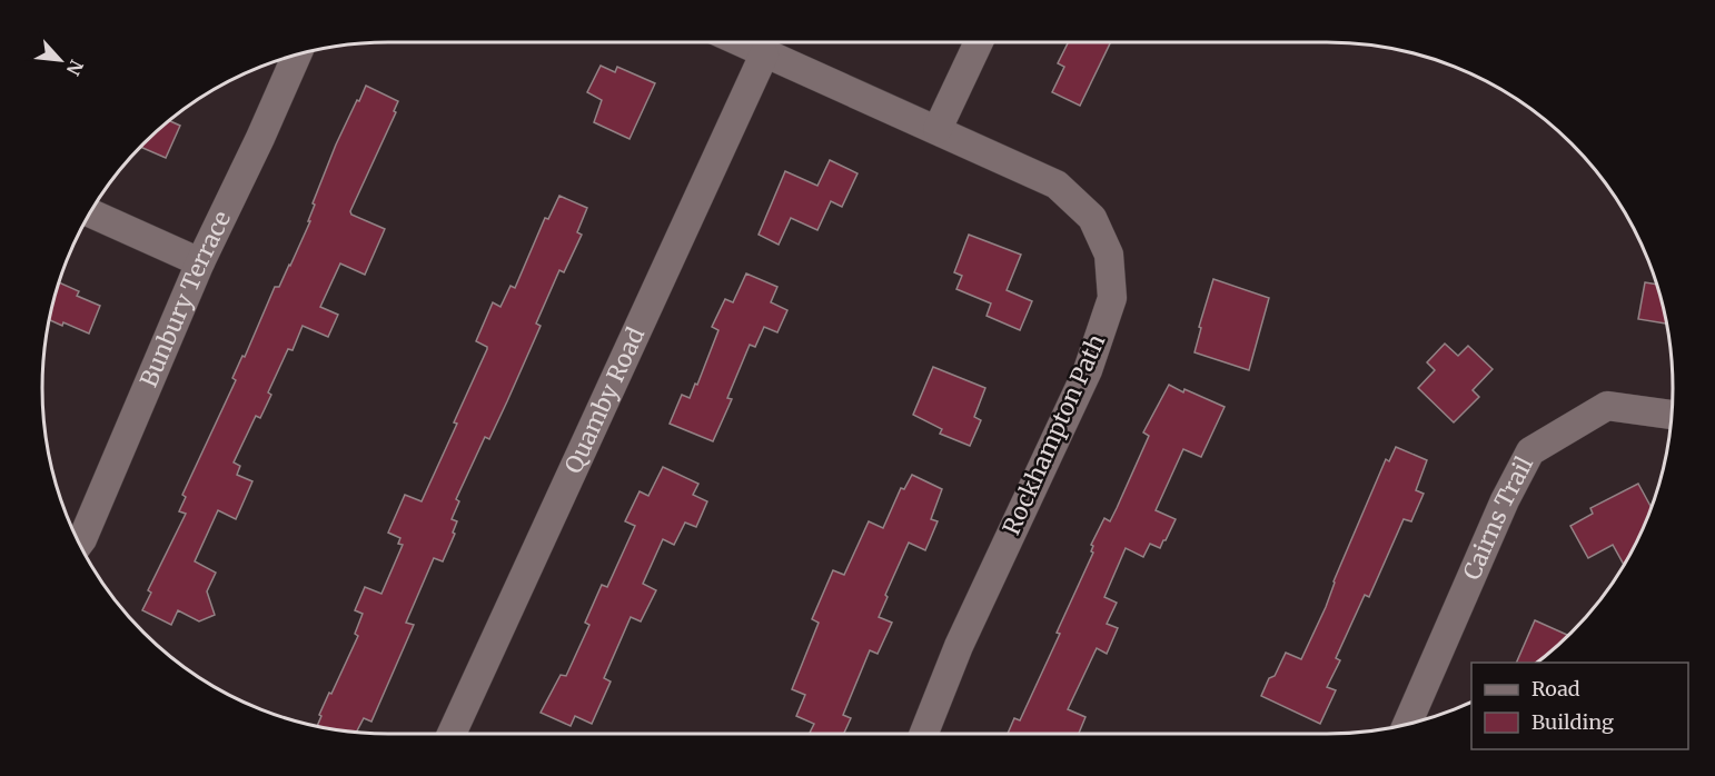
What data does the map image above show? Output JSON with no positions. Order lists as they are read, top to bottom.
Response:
{
  "streets": {
    "street": [
      "Bunbury Terrace",
      "Quamby Road",
      "Rockhampton Path",
      "Cairns Trail"
    ]
  },
  "crossings": [
    ["Quamby Road", "Rockhampton Path"]
  ],
  "legend": ["Road", "Building"],
  "north": "bottom right"
}
